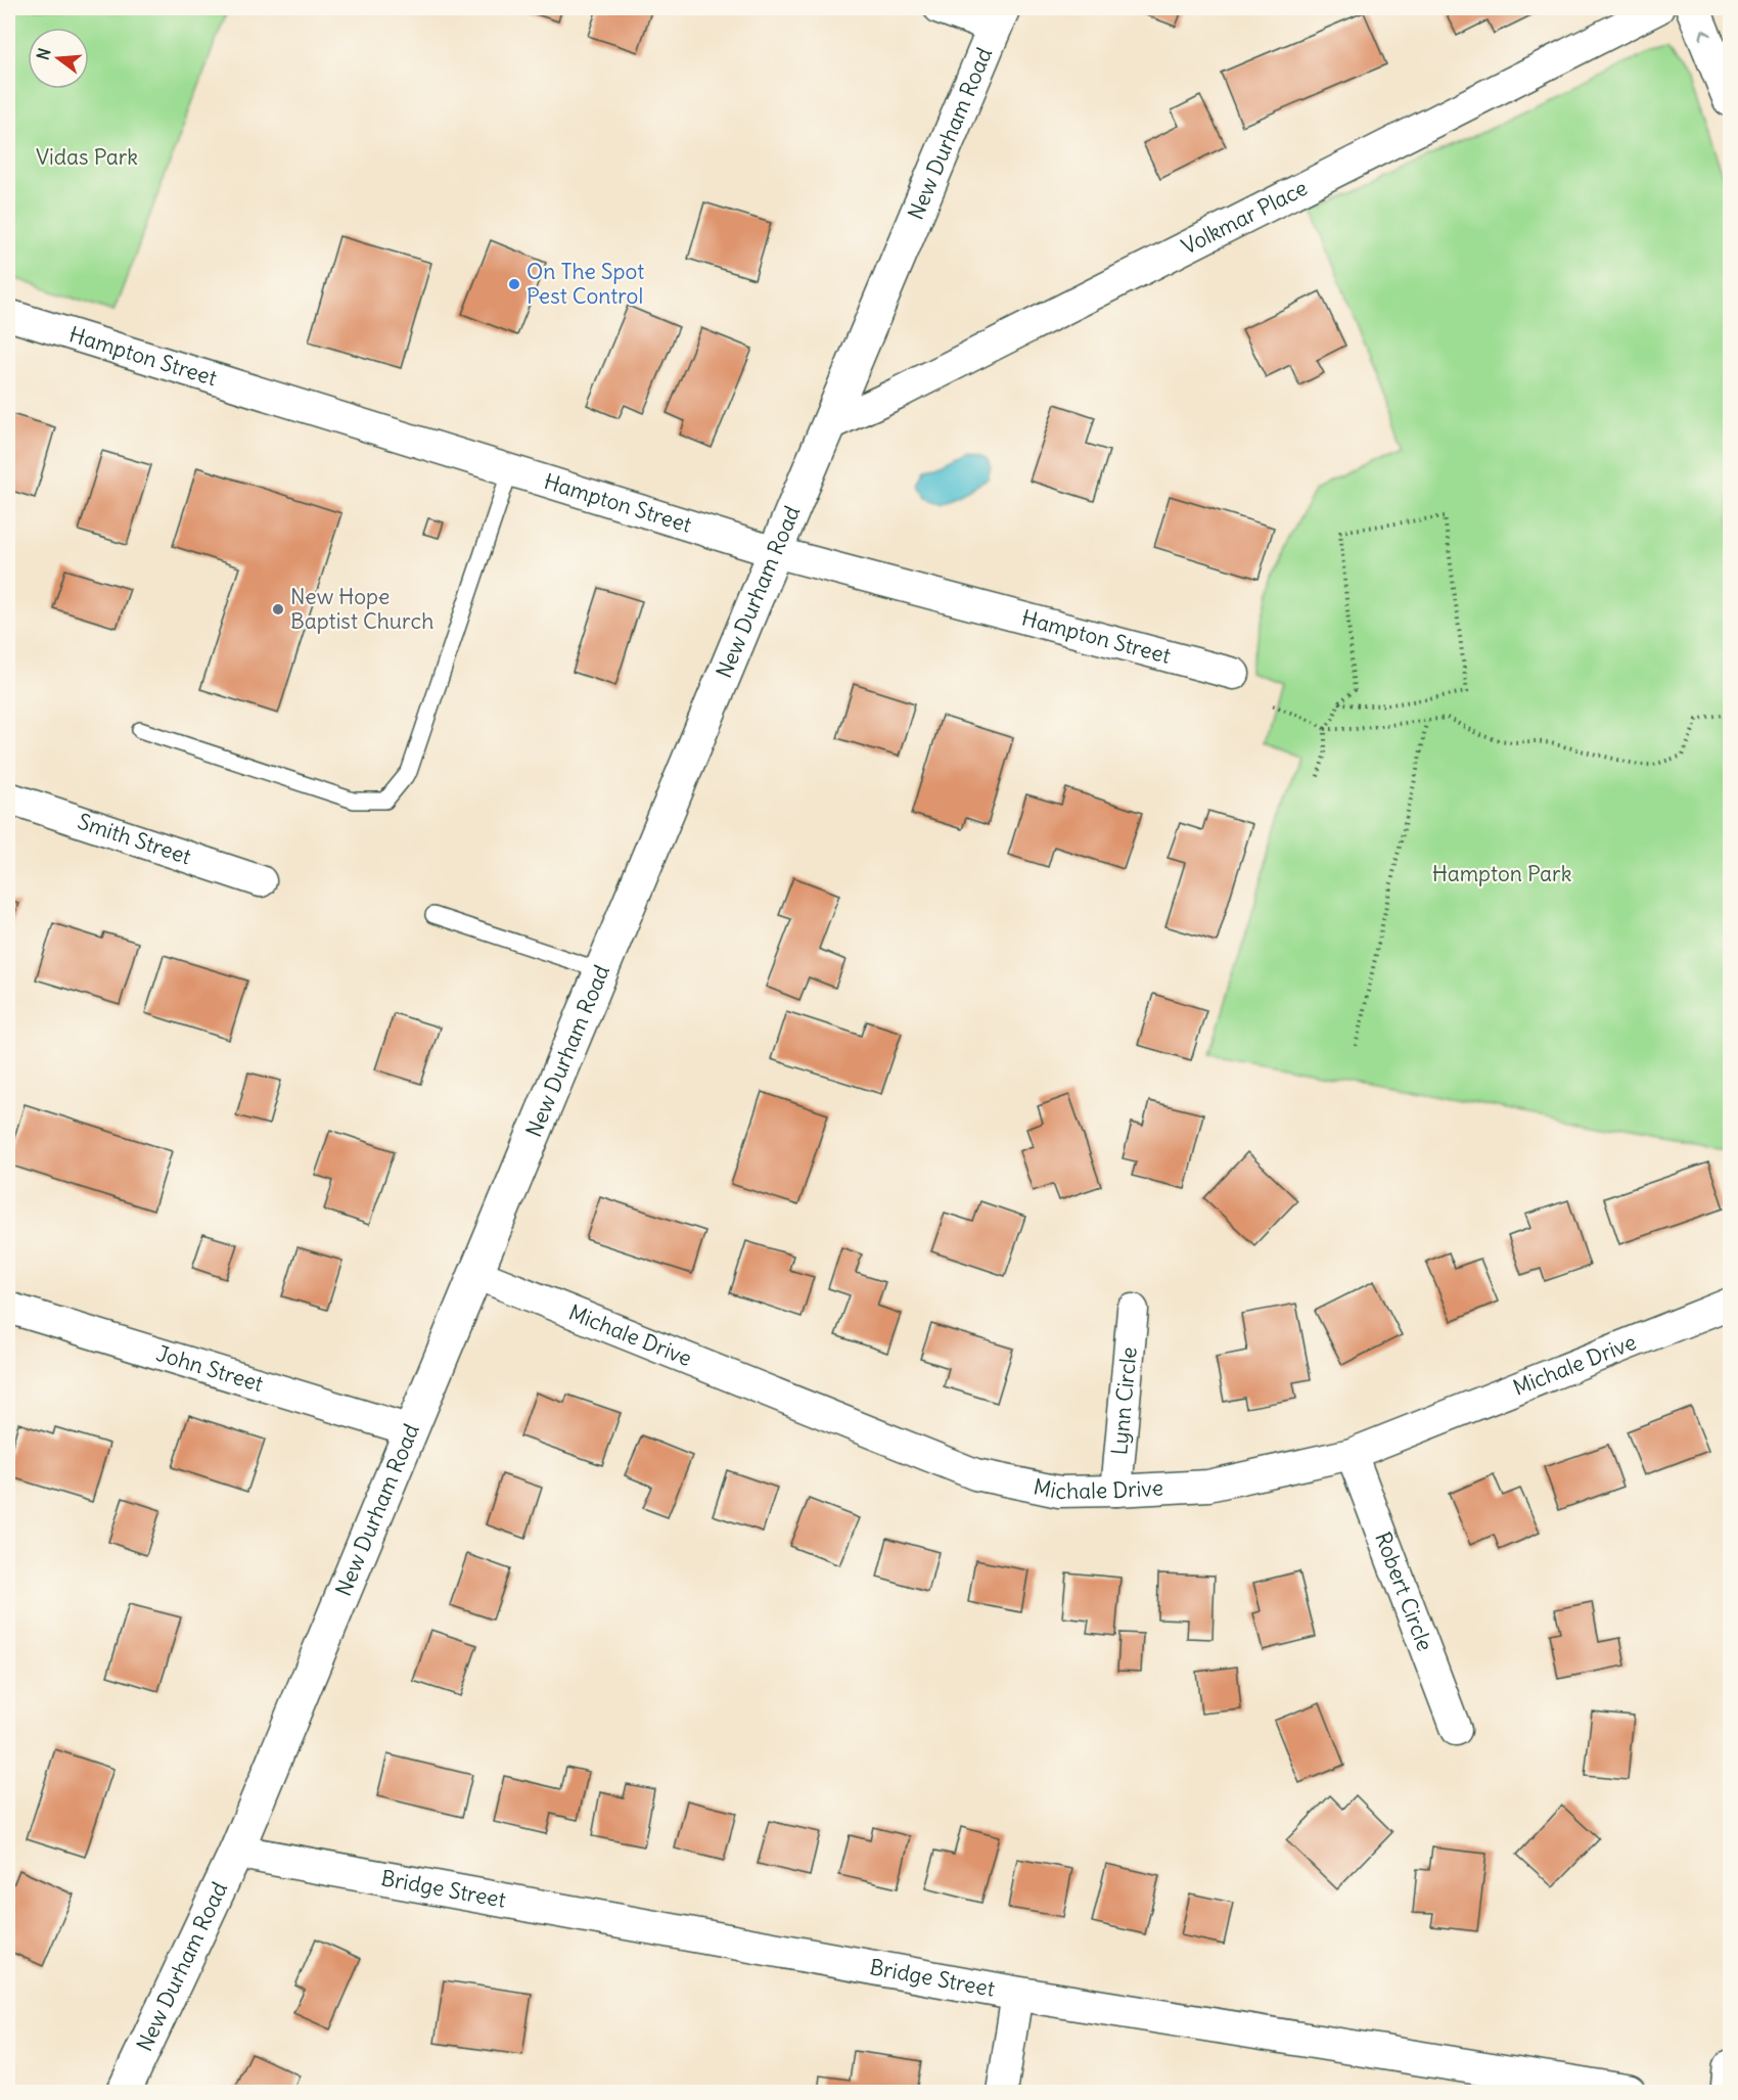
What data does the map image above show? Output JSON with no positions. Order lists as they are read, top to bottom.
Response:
{
  "streets": {
    "main road": ["New Durham Road", "Bridge Street"],
    "street": [
      "Volkmar Place",
      "Hampton Street",
      "Smith Street",
      "Michale Drive",
      "John Street",
      "Lynn Circle",
      "Robert Circle"
    ]
  },
  "crossings": [
    ["New Durham Road", "Volkmar Place"],
    ["New Durham Road", "Hampton Street"],
    ["New Durham Road", "Michale Drive"],
    ["New Durham Road", "John Street"],
    ["New Durham Road", "Bridge Street"],
    ["Michale Drive", "Lynn Circle"],
    ["Michale Drive", "Robert Circle"]
  ],
  "parks": ["Vidas Park", "Hampton Park"],
  "places": ["On The Spot Pest Control", "New Hope Baptist Church"],
  "north": "left"
}
